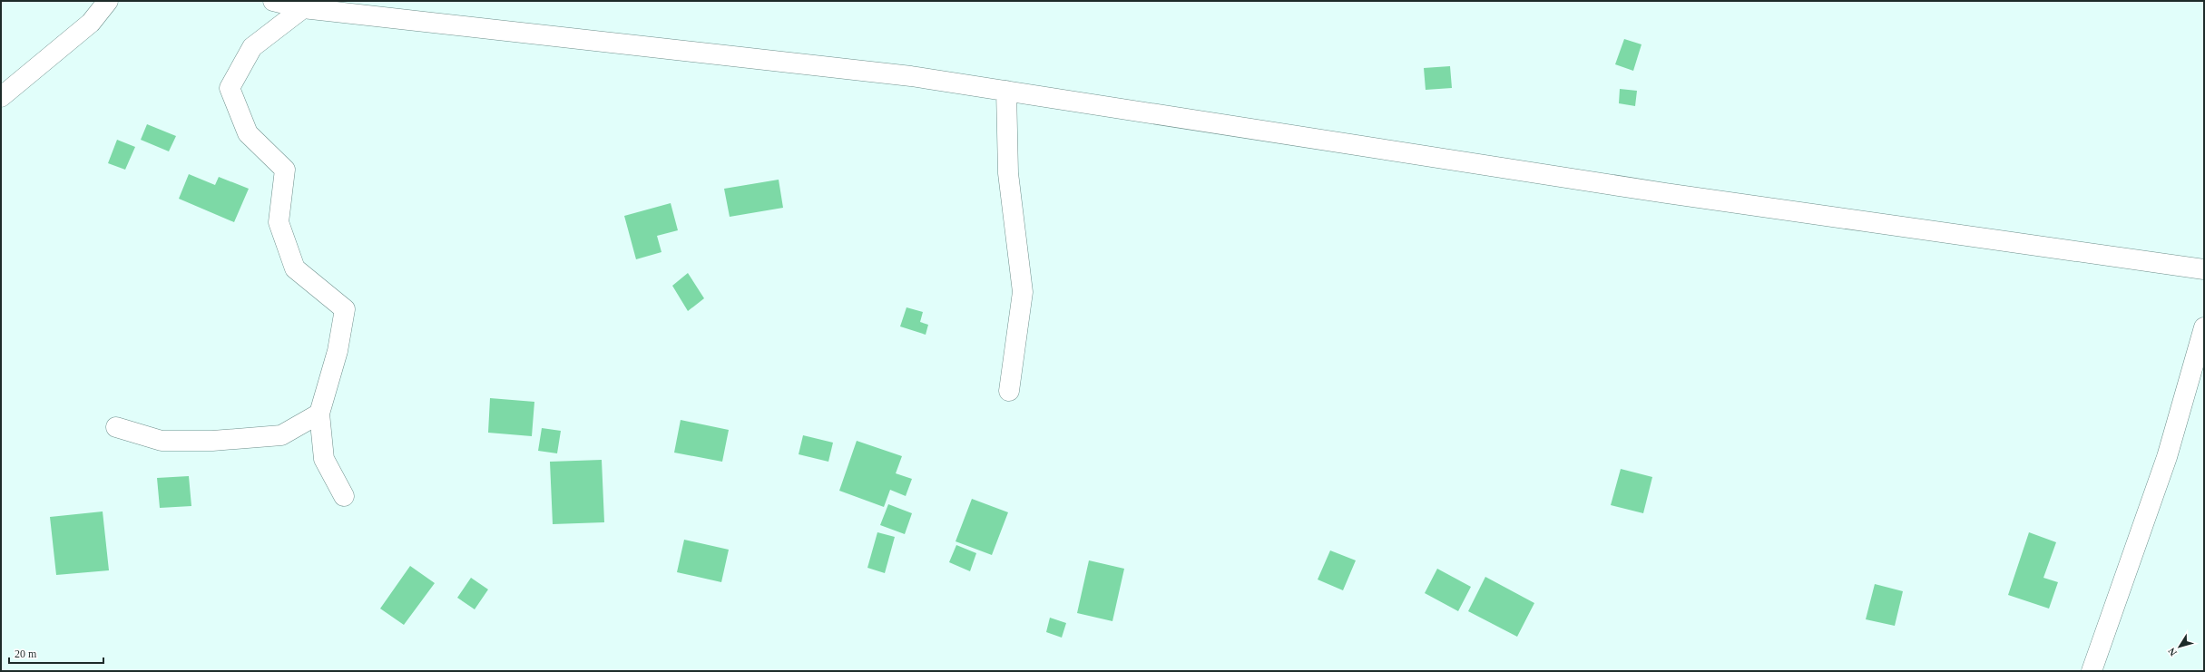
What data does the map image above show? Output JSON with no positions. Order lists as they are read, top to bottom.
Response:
{
  "scale_bar": "20 m",
  "north": "bottom left"
}
